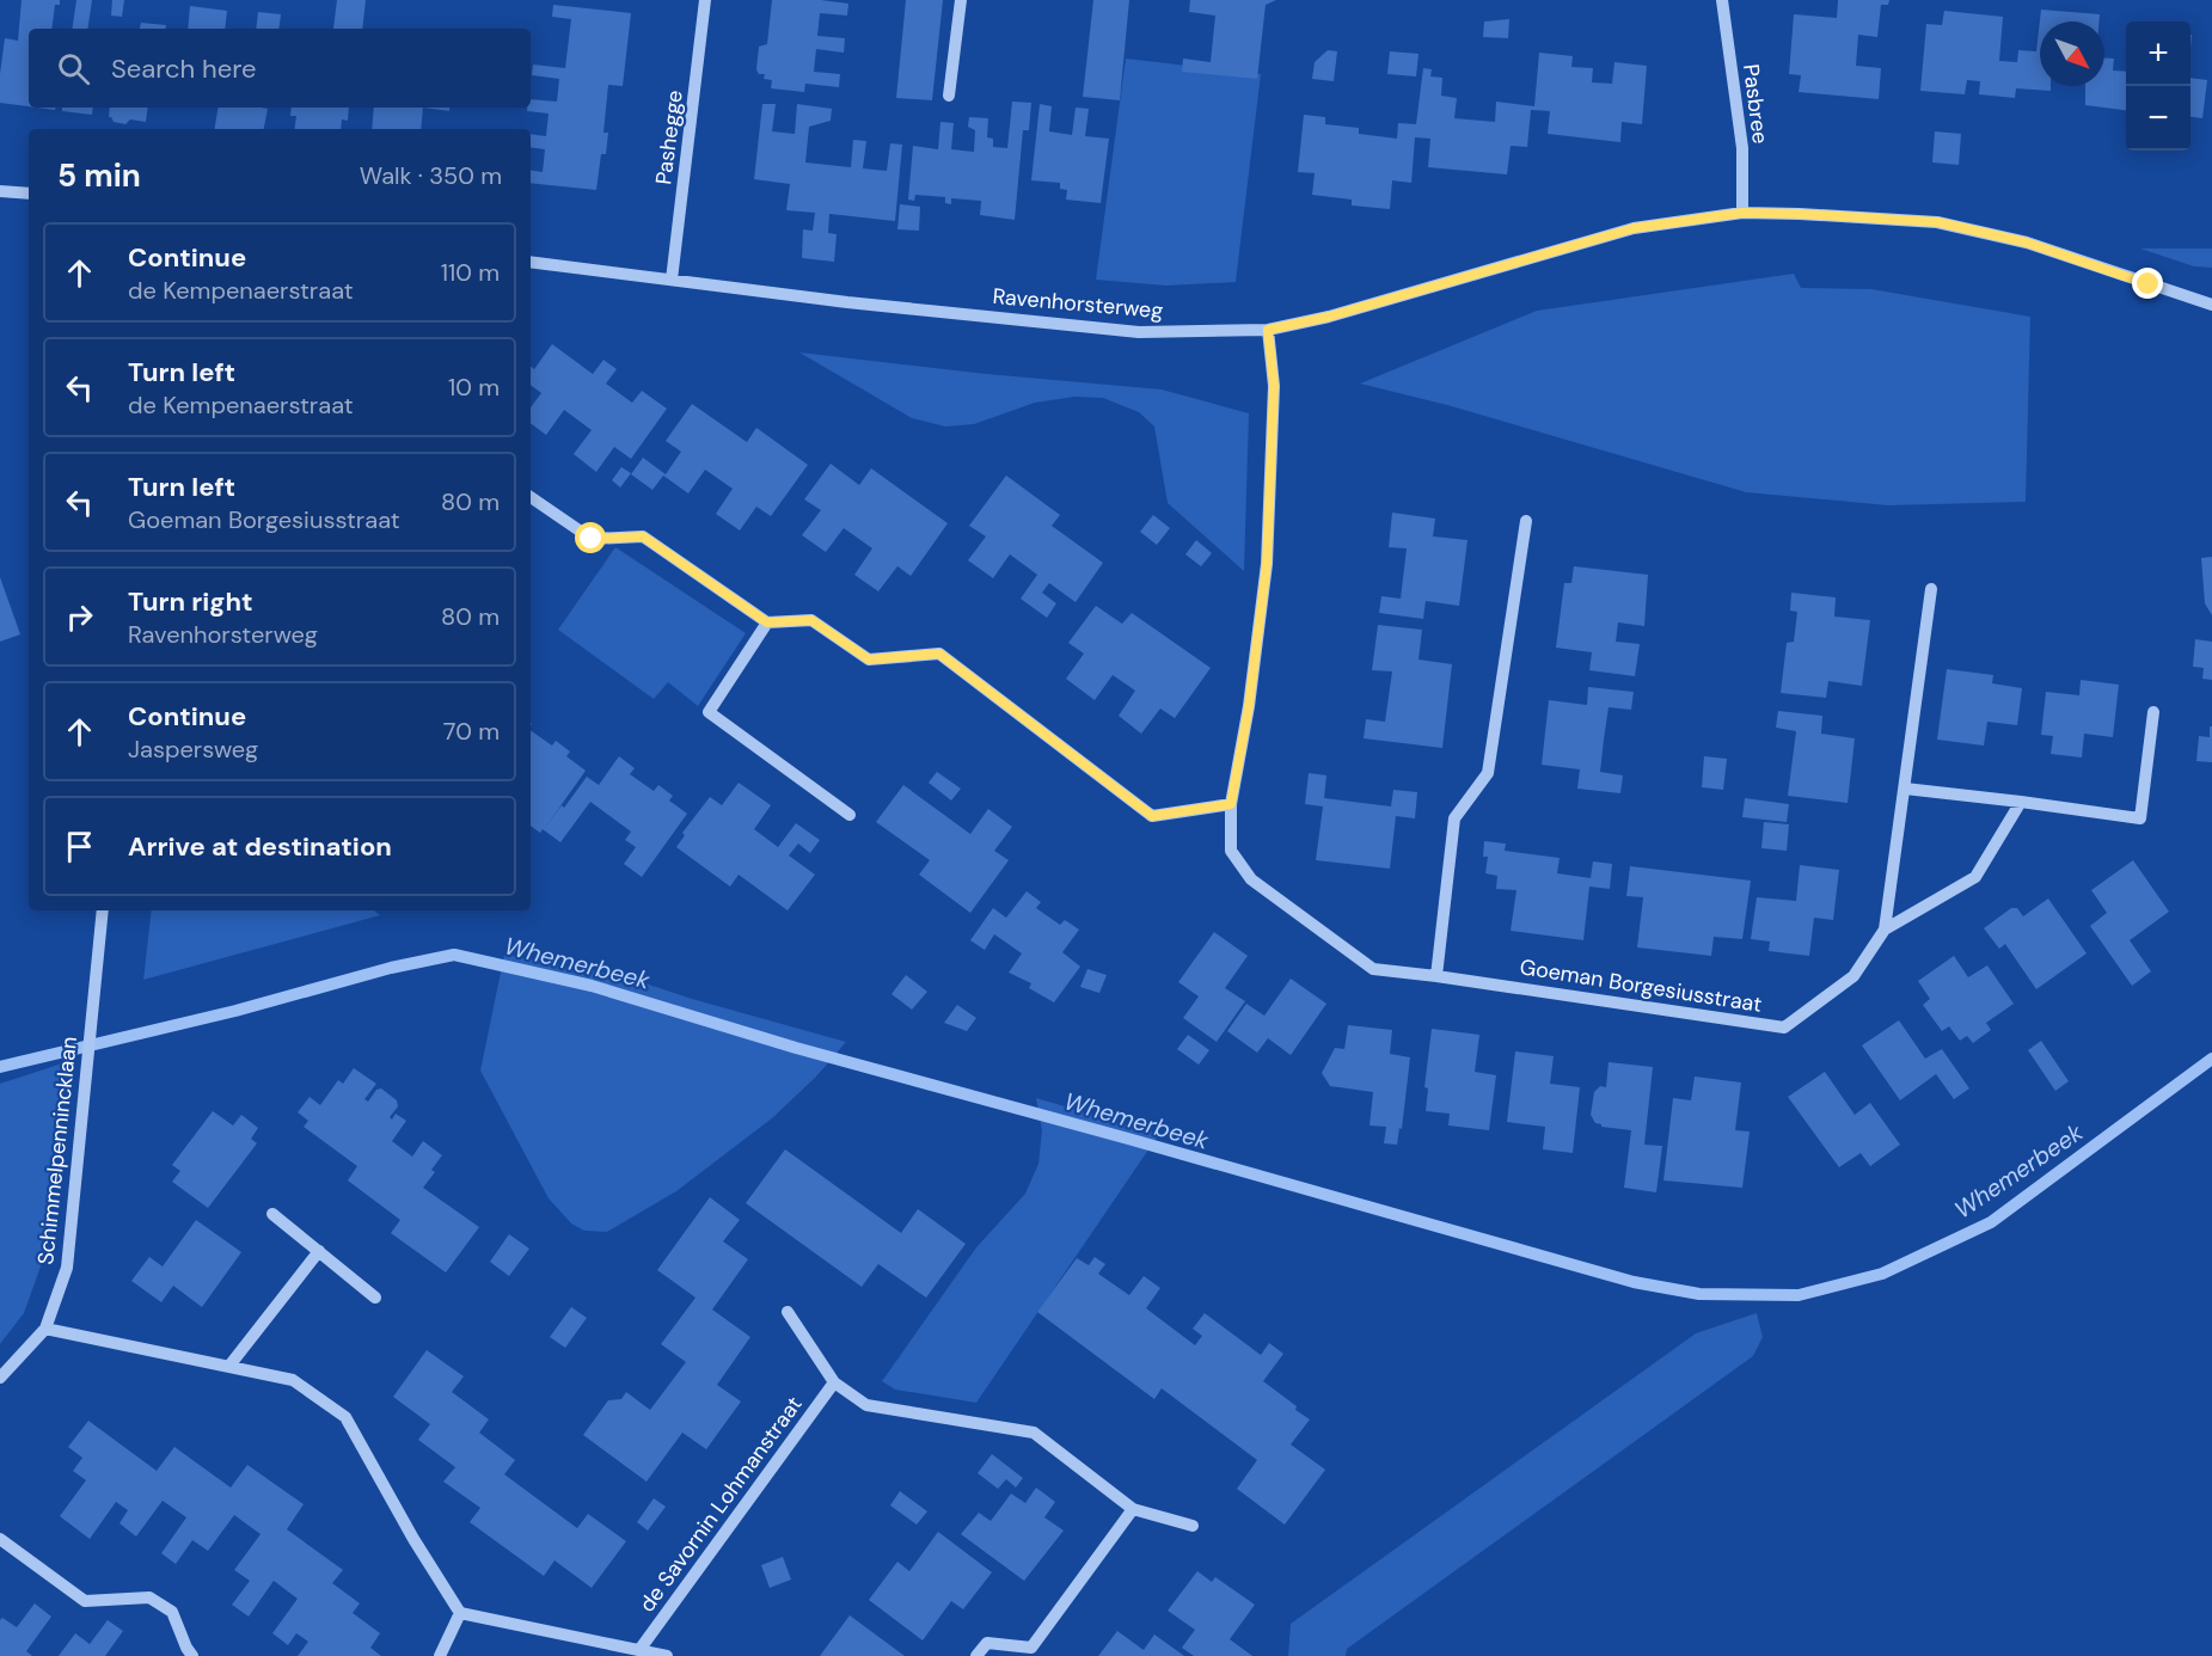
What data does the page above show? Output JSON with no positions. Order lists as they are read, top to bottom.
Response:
{
  "streets": {
    "street": [
      "Pasbree",
      "Pashegge",
      "Ravenhorsterweg",
      "Goeman Borgesiusstraat",
      "Schimmelpennincklaan",
      "de Savornin Lohmanstraat"
    ]
  },
  "crossings": [
    ["Pasbree", "Ravenhorsterweg"],
    ["Pashegge", "Ravenhorsterweg"],
    ["Ravenhorsterweg", "Goeman Borgesiusstraat"]
  ],
  "water": ["Whemerbeek"],
  "north": "bottom right",
  "page": {
    "map_buttons": ["+", "−"],
    "search": "Search here",
    "heading": ["5 min", "Walk · 350 m"],
    "list": [
      ["Continue", "de Kempenaerstraat", "110 m"],
      ["Turn left", "de Kempenaerstraat", "10 m"],
      ["Turn left", "Goeman Borgesiusstraat", "80 m"],
      ["Turn right", "Ravenhorsterweg", "80 m"],
      ["Continue", "Jaspersweg", "70 m"],
      "Arrive at destination"
    ]
  }
}
